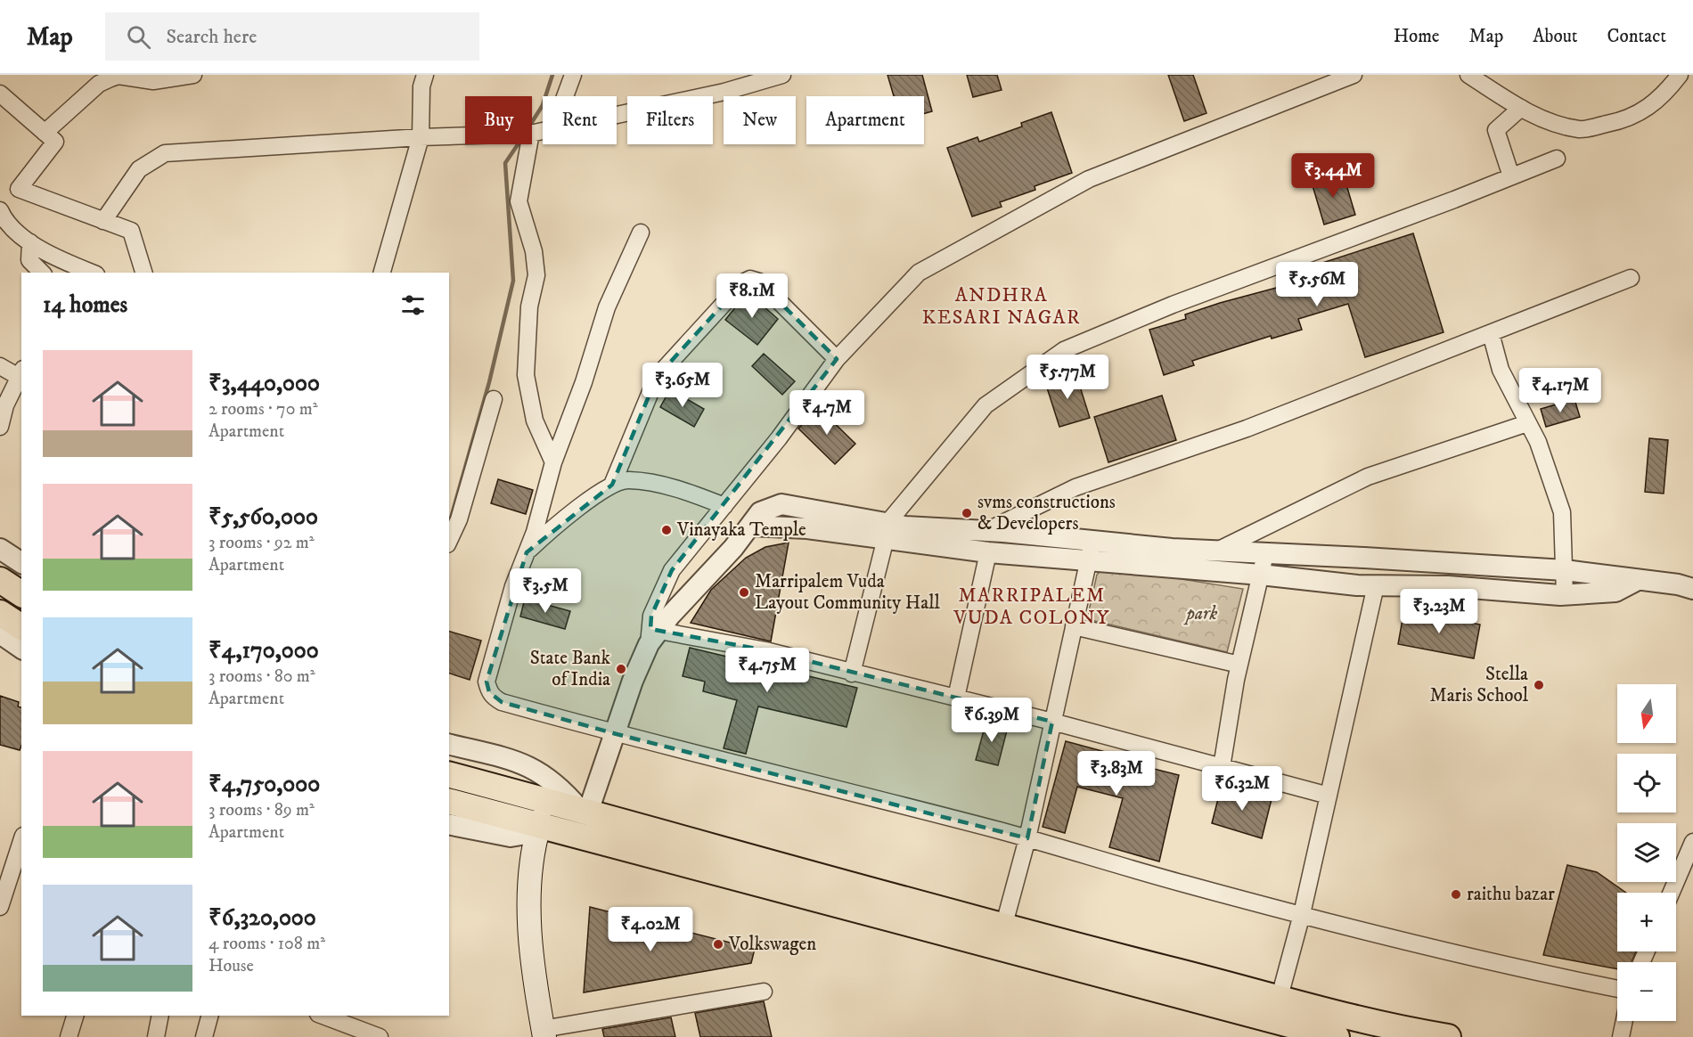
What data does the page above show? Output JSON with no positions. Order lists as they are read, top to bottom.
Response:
{
  "districts": ["ANDHRA KESARI NAGAR", "MARRIPALEM VUDA COLONY"],
  "parks": ["park"],
  "places": [
    "svms constructions & Developers",
    "Vinayaka Temple",
    "Marripalem Vuda Layout Community Hall",
    "State Bank of India",
    "Stella Maris School",
    "raithu bazar",
    "Volkswagen"
  ],
  "north": "bottom",
  "page": {
    "header": "Map",
    "search": "Search here",
    "nav": [
      "Home",
      "Map",
      "About",
      "Contact"
    ],
    "chip": [
      "Buy",
      "Rent",
      "Filters",
      "New",
      "Apartment"
    ],
    "price": [
      "₹3.44M",
      "₹5.56M",
      "₹8.1M",
      "₹5.77M",
      "₹3.65M",
      "₹4.17M",
      "₹4.7M",
      "₹3.5M",
      "₹3.23M",
      "₹4.75M",
      "₹6.39M",
      "₹3.83M",
      "₹6.32M",
      "₹4.02M"
    ],
    "heading": "14 homes",
    "list": [
      {
        "name": "₹3,440,000",
        "note": "2 rooms · 70 m² · Apartment"
      },
      {
        "name": "₹5,560,000",
        "note": "3 rooms · 92 m² · Apartment"
      },
      {
        "name": "₹4,170,000",
        "note": "3 rooms · 80 m² · Apartment"
      },
      {
        "name": "₹4,750,000",
        "note": "3 rooms · 89 m² · Apartment"
      },
      {
        "name": "₹6,320,000",
        "note": "4 rooms · 108 m² · House"
      }
    ],
    "map_buttons": ["+", "−"]
  }
}
